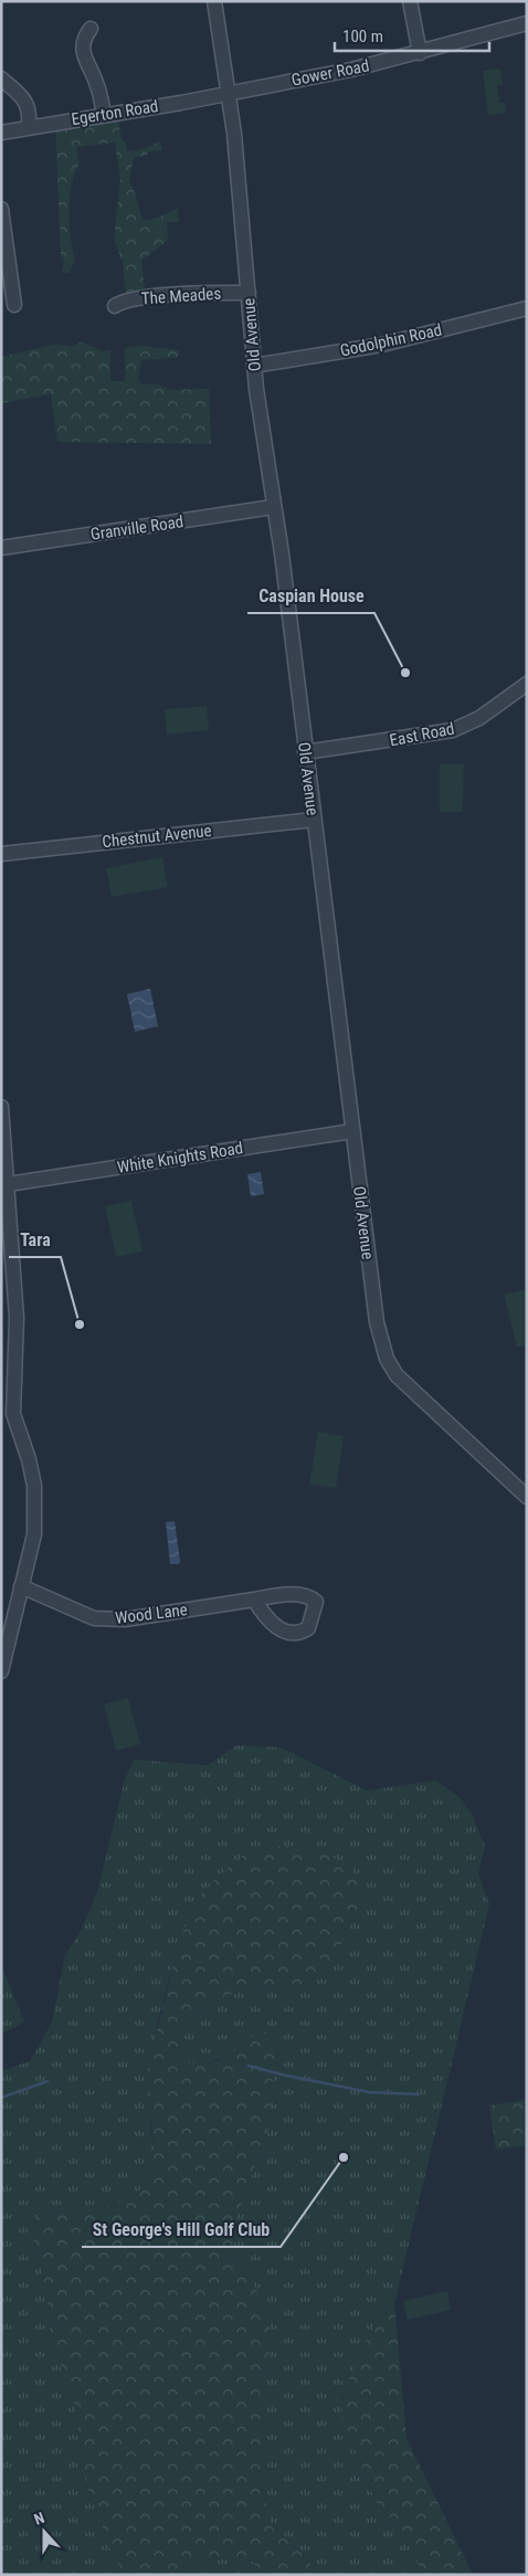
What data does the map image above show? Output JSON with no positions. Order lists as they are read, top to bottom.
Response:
{
  "streets": {
    "street": [
      "Gower Road",
      "Egerton Road",
      "The Meades",
      "Old Avenue",
      "Godolphin Road",
      "Granville Road",
      "East Road",
      "Chestnut Avenue",
      "White Knights Road",
      "Wood Lane"
    ]
  },
  "crossings": [
    ["Gower Road", "Egerton Road"],
    ["Gower Road", "Old Avenue"],
    ["Egerton Road", "Old Avenue"],
    ["The Meades", "Old Avenue"],
    ["Old Avenue", "Godolphin Road"],
    ["Old Avenue", "Granville Road"],
    ["Old Avenue", "East Road"],
    ["Old Avenue", "Chestnut Avenue"],
    ["Old Avenue", "White Knights Road"]
  ],
  "places": ["Caspian House", "Tara", "St George's Hill Golf Club"],
  "scale_bar": "100 m",
  "north": "top"
}
